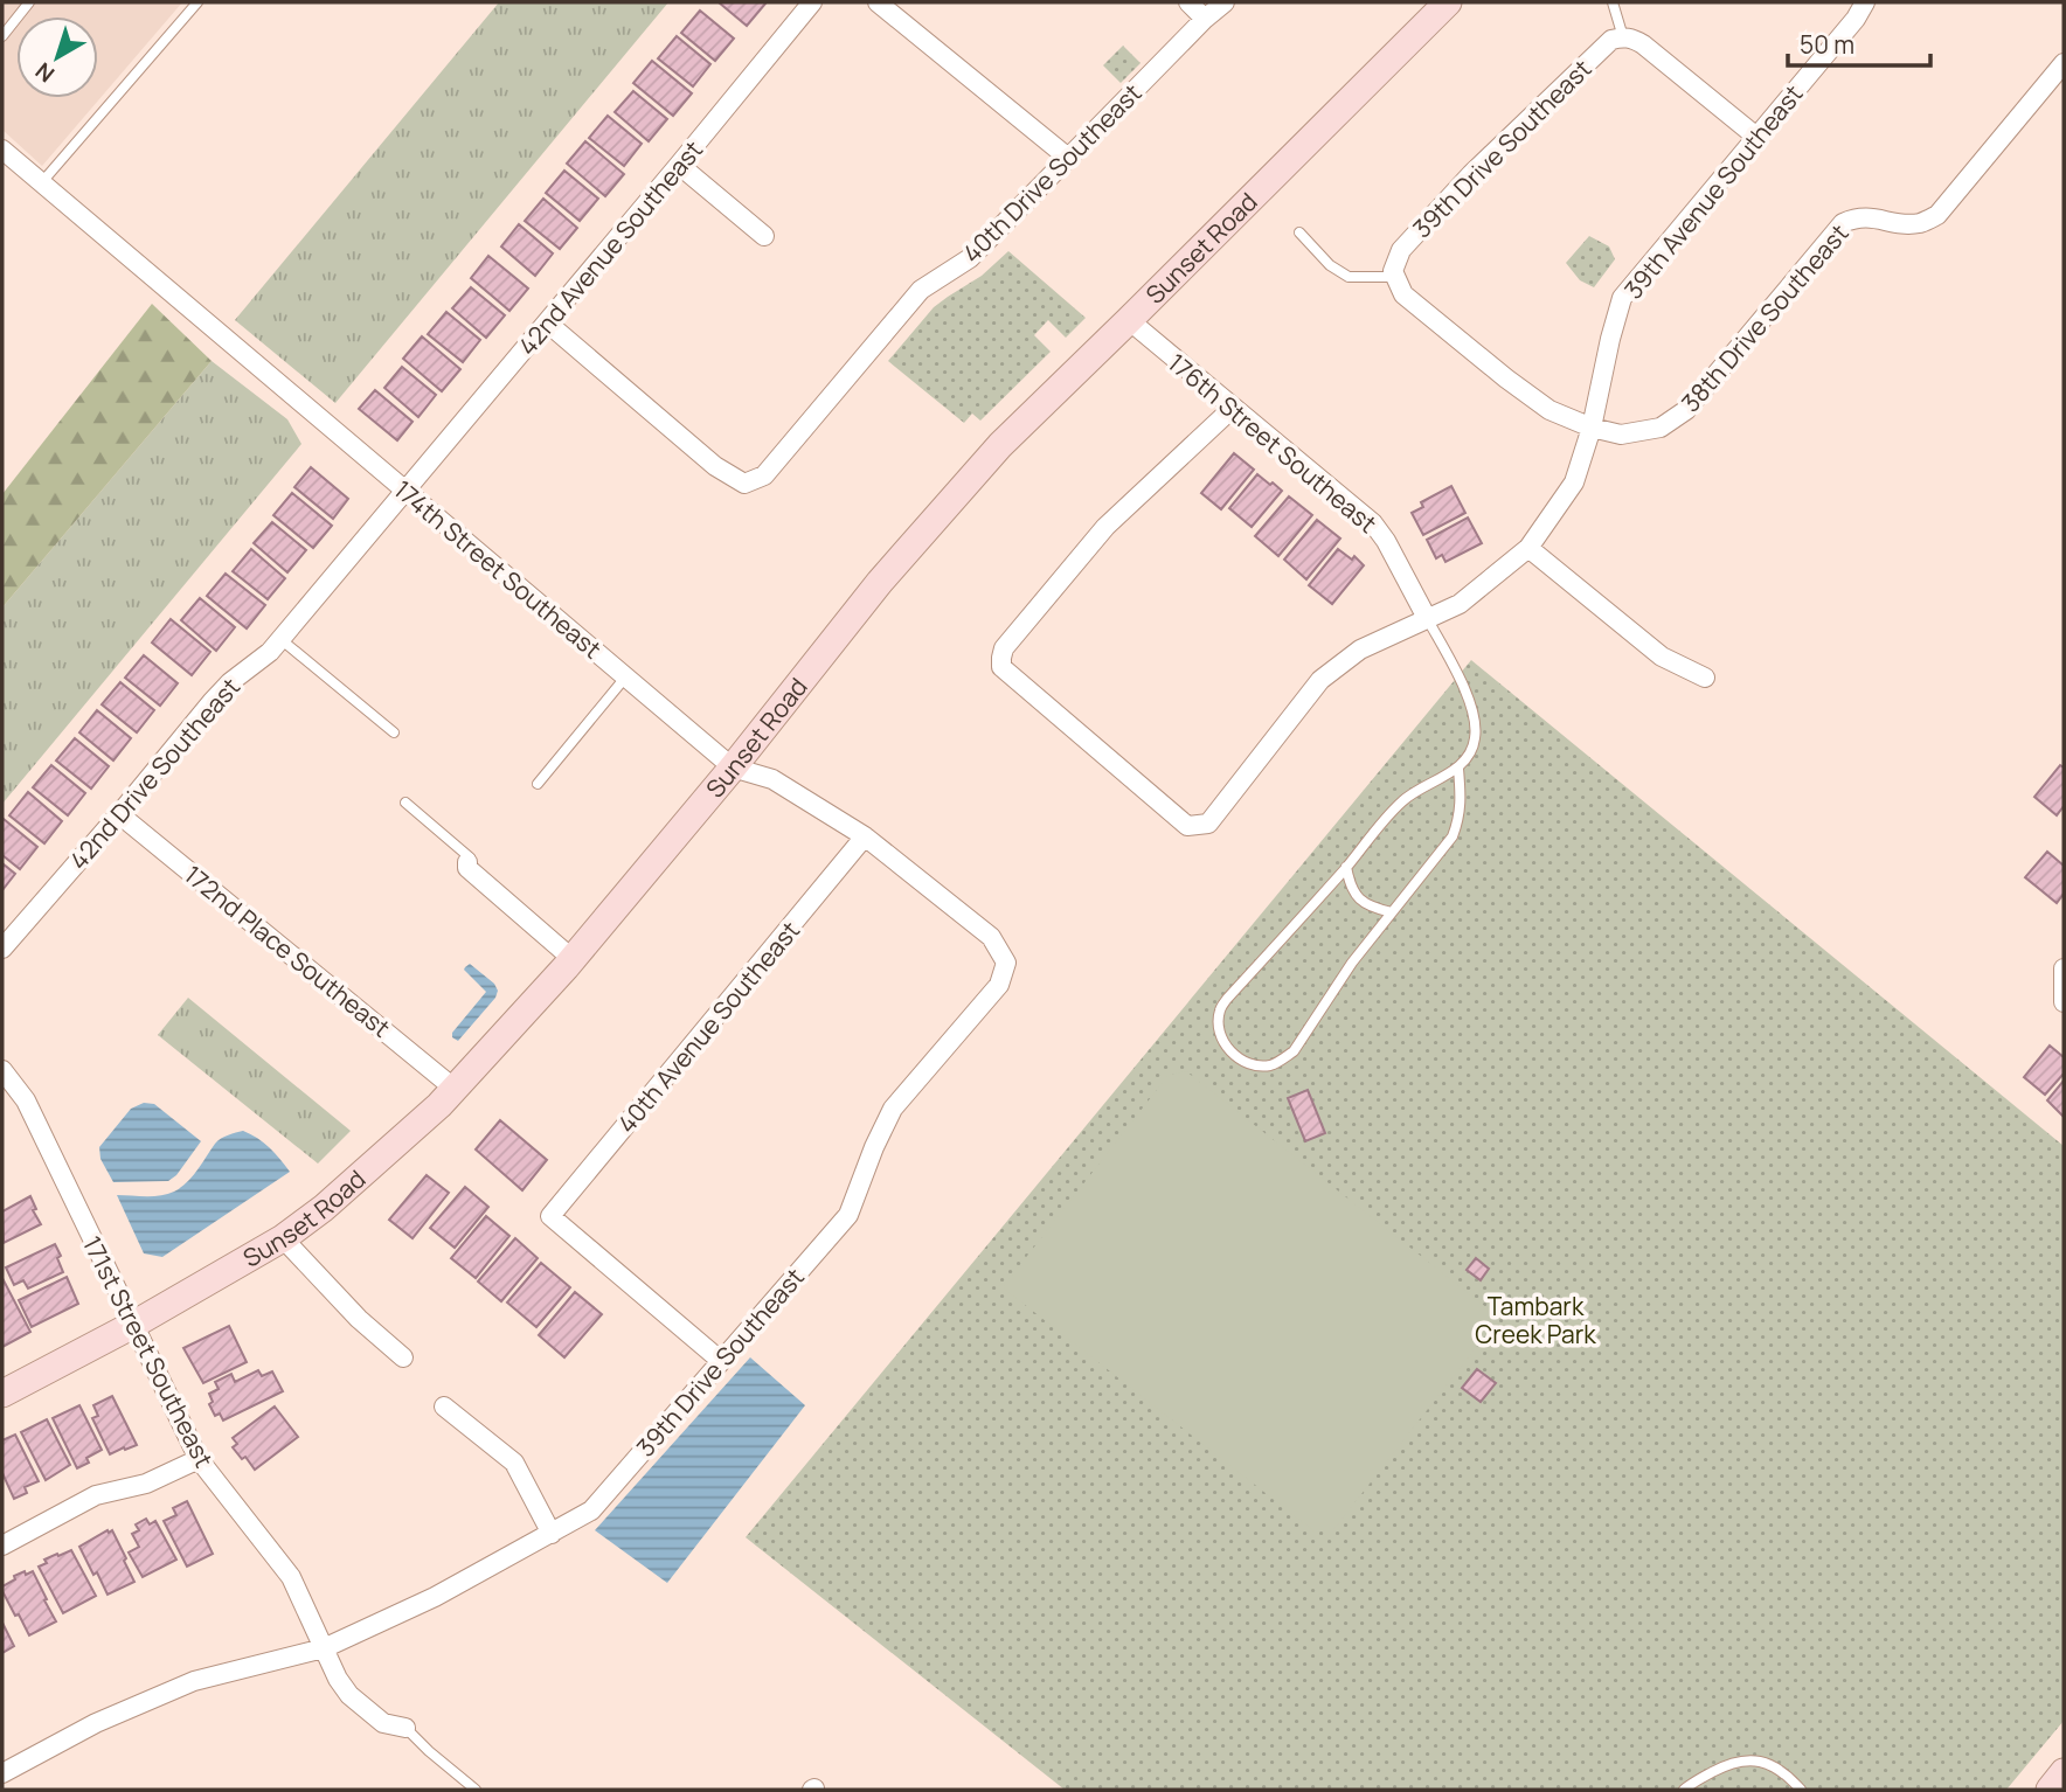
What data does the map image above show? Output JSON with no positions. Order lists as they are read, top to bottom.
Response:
{
  "streets": {
    "street": [
      "39th Drive Southeast",
      "40th Drive Southeast",
      "39th Avenue Southeast",
      "42nd Avenue Southeast",
      "Sunset Road",
      "38th Drive Southeast",
      "176th Street Southeast",
      "174th Street Southeast",
      "42nd Drive Southeast",
      "172nd Place Southeast",
      "40th Avenue Southeast",
      "171st Street Southeast"
    ]
  },
  "crossings": [
    ["39th Drive Southeast", "38th Drive Southeast"],
    ["39th Drive Southeast", "174th Street Southeast"],
    ["39th Drive Southeast", "40th Avenue Southeast"],
    ["39th Drive Southeast", "171st Street Southeast"],
    ["40th Drive Southeast", "42nd Avenue Southeast"],
    ["39th Avenue Southeast", "38th Drive Southeast"],
    ["39th Avenue Southeast", "176th Street Southeast"],
    ["42nd Avenue Southeast", "174th Street Southeast"],
    ["42nd Avenue Southeast", "42nd Drive Southeast"],
    ["Sunset Road", "176th Street Southeast"],
    ["Sunset Road", "174th Street Southeast"],
    ["Sunset Road", "172nd Place Southeast"],
    ["Sunset Road", "171st Street Southeast"],
    ["174th Street Southeast", "42nd Drive Southeast"],
    ["174th Street Southeast", "40th Avenue Southeast"],
    ["42nd Drive Southeast", "172nd Place Southeast"]
  ],
  "parks": ["Tambark Creek Park"],
  "scale_bar": "50 m",
  "north": "bottom left"
}
